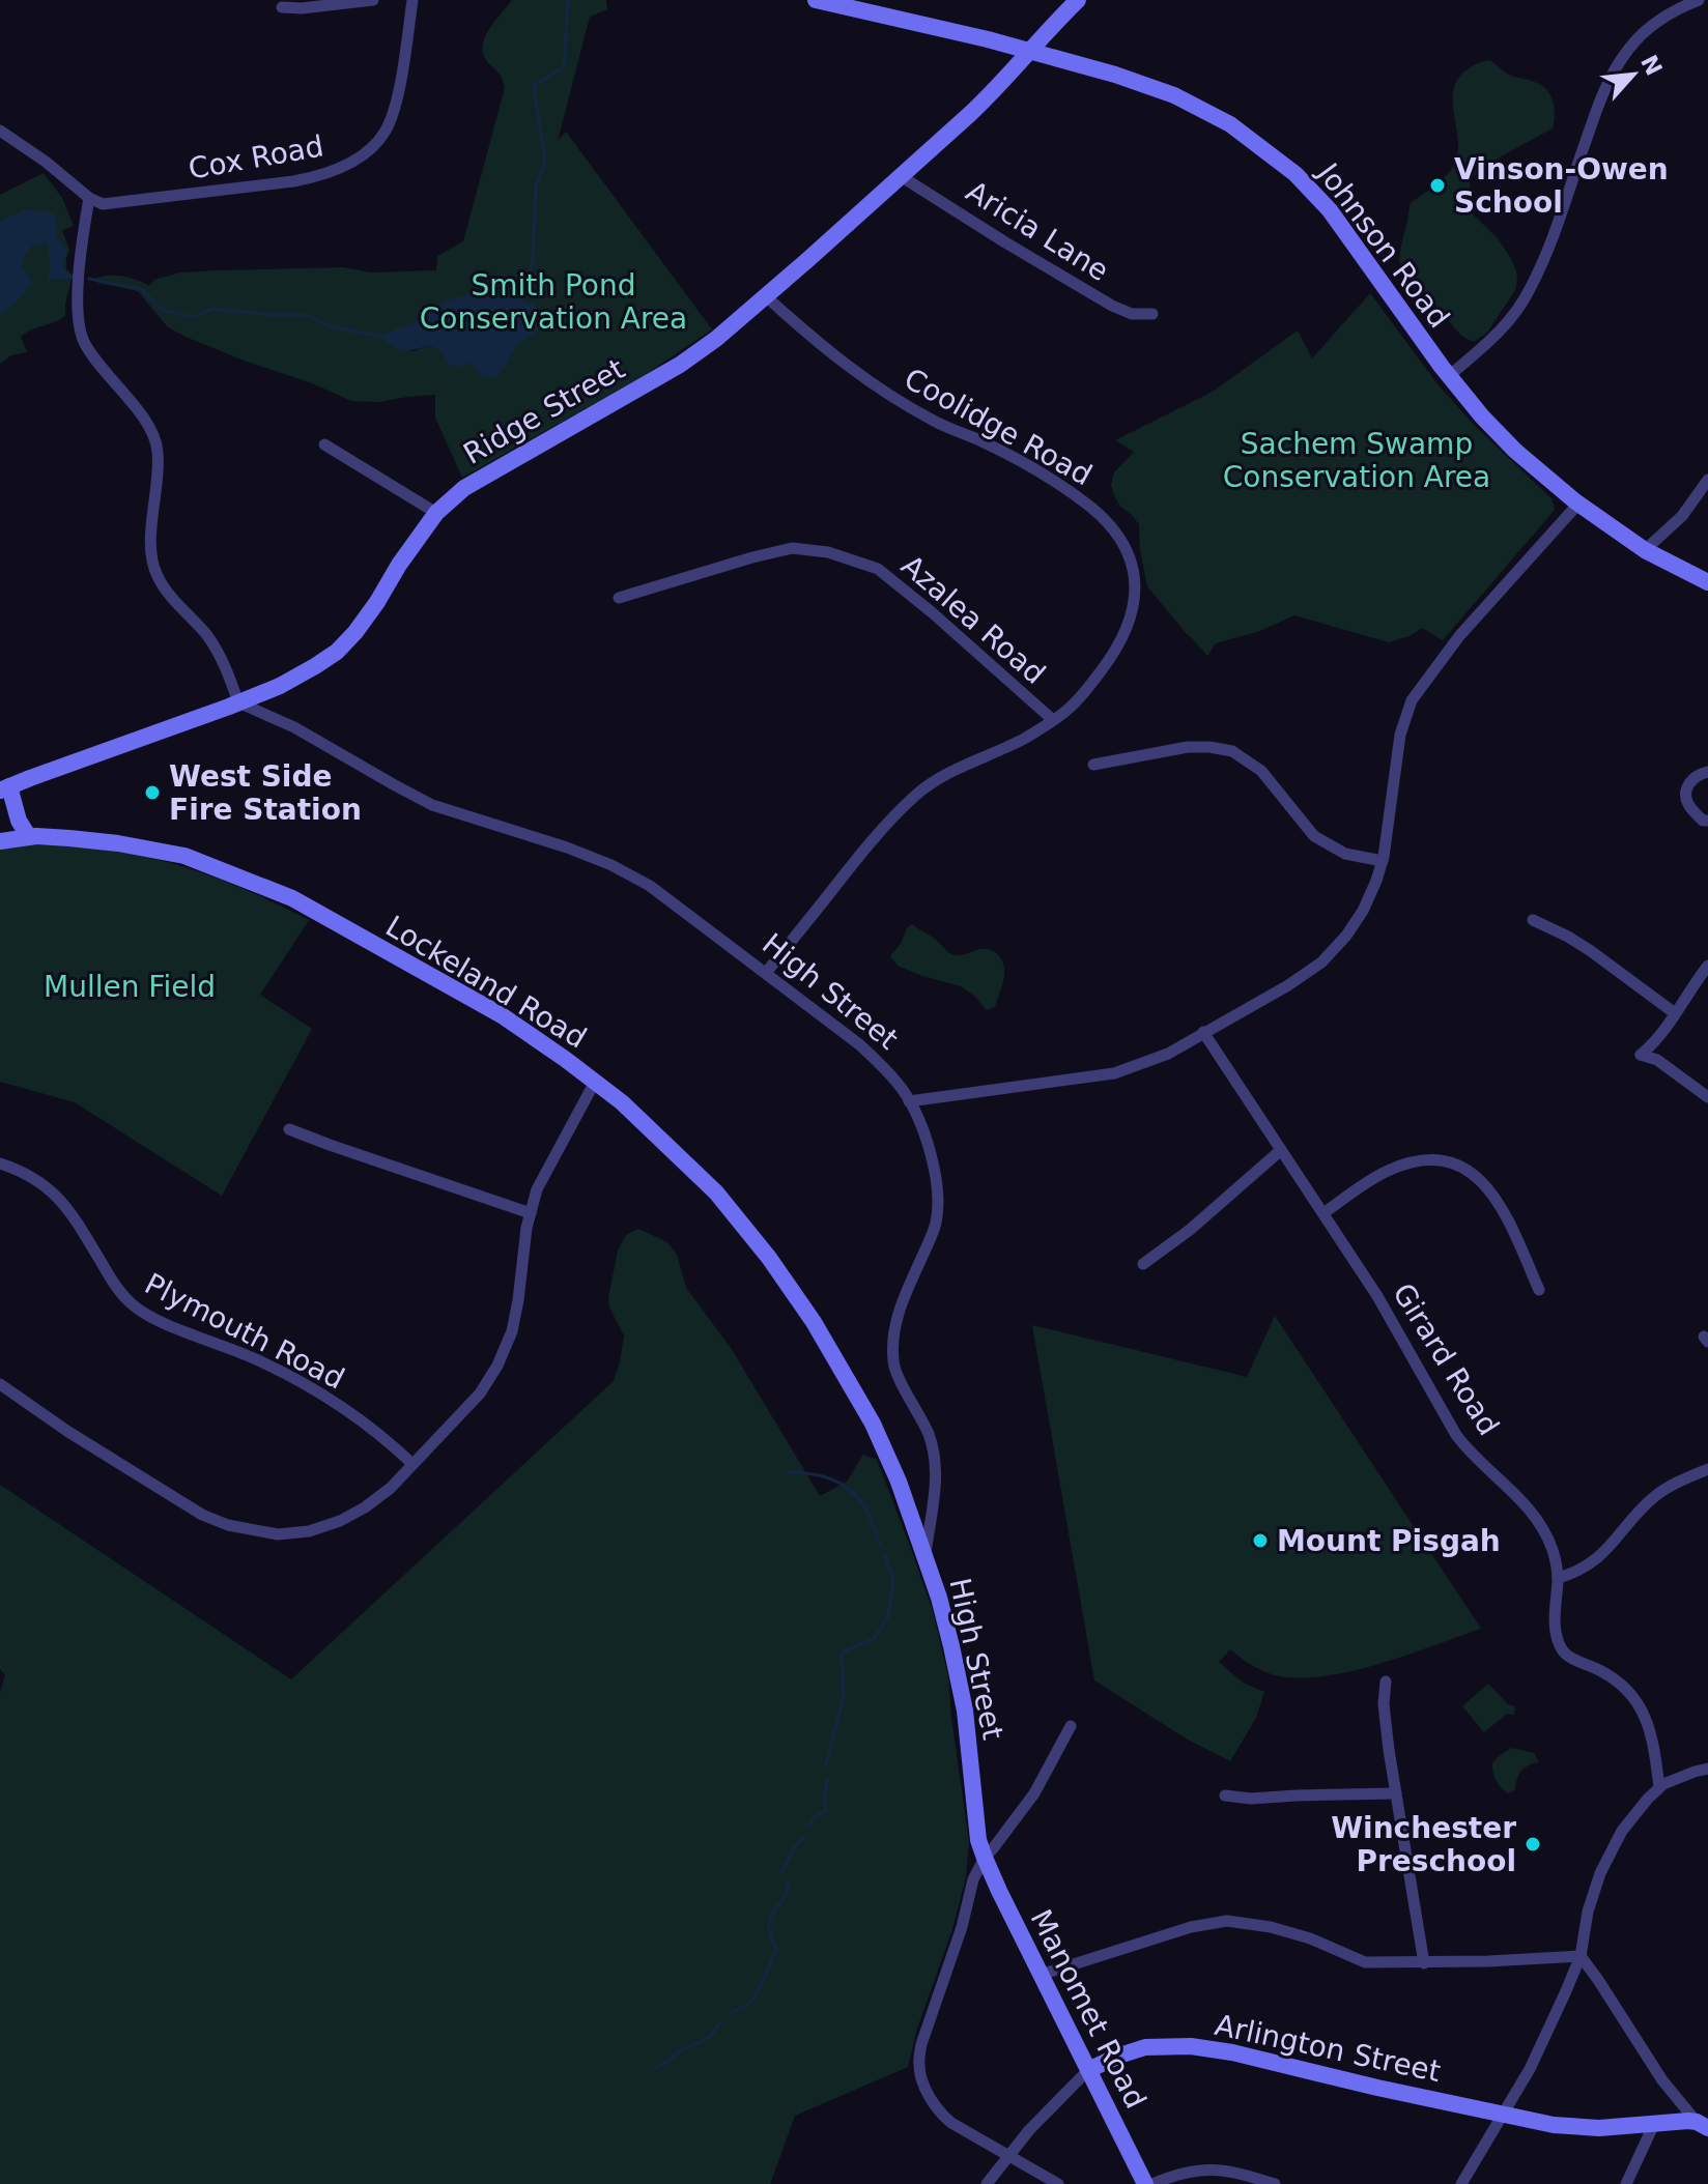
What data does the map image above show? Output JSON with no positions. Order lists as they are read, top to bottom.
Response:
{
  "streets": {
    "street": [
      "Cox Road",
      "Aricia Lane",
      "Johnson Road",
      "Ridge Street",
      "Coolidge Road",
      "Azalea Road",
      "Lockeland Road",
      "High Street",
      "Plymouth Road",
      "Girard Road",
      "Manomet Road",
      "Arlington Street"
    ]
  },
  "crossings": [
    ["Aricia Lane", "Ridge Street"],
    ["Johnson Road", "Ridge Street"],
    ["Ridge Street", "Coolidge Road"],
    ["Ridge Street", "High Street"],
    ["Coolidge Road", "Azalea Road"],
    ["Coolidge Road", "High Street"],
    ["Lockeland Road", "High Street"],
    ["High Street", "Manomet Road"],
    ["Manomet Road", "Arlington Street"]
  ],
  "parks": ["Smith Pond Conservation Area", "Sachem Swamp Conservation Area", "Mullen Field"],
  "places": [
    "Vinson-Owen School",
    "West Side Fire Station",
    "Mount Pisgah",
    "Winchester Preschool"
  ],
  "north": "top right"
}
